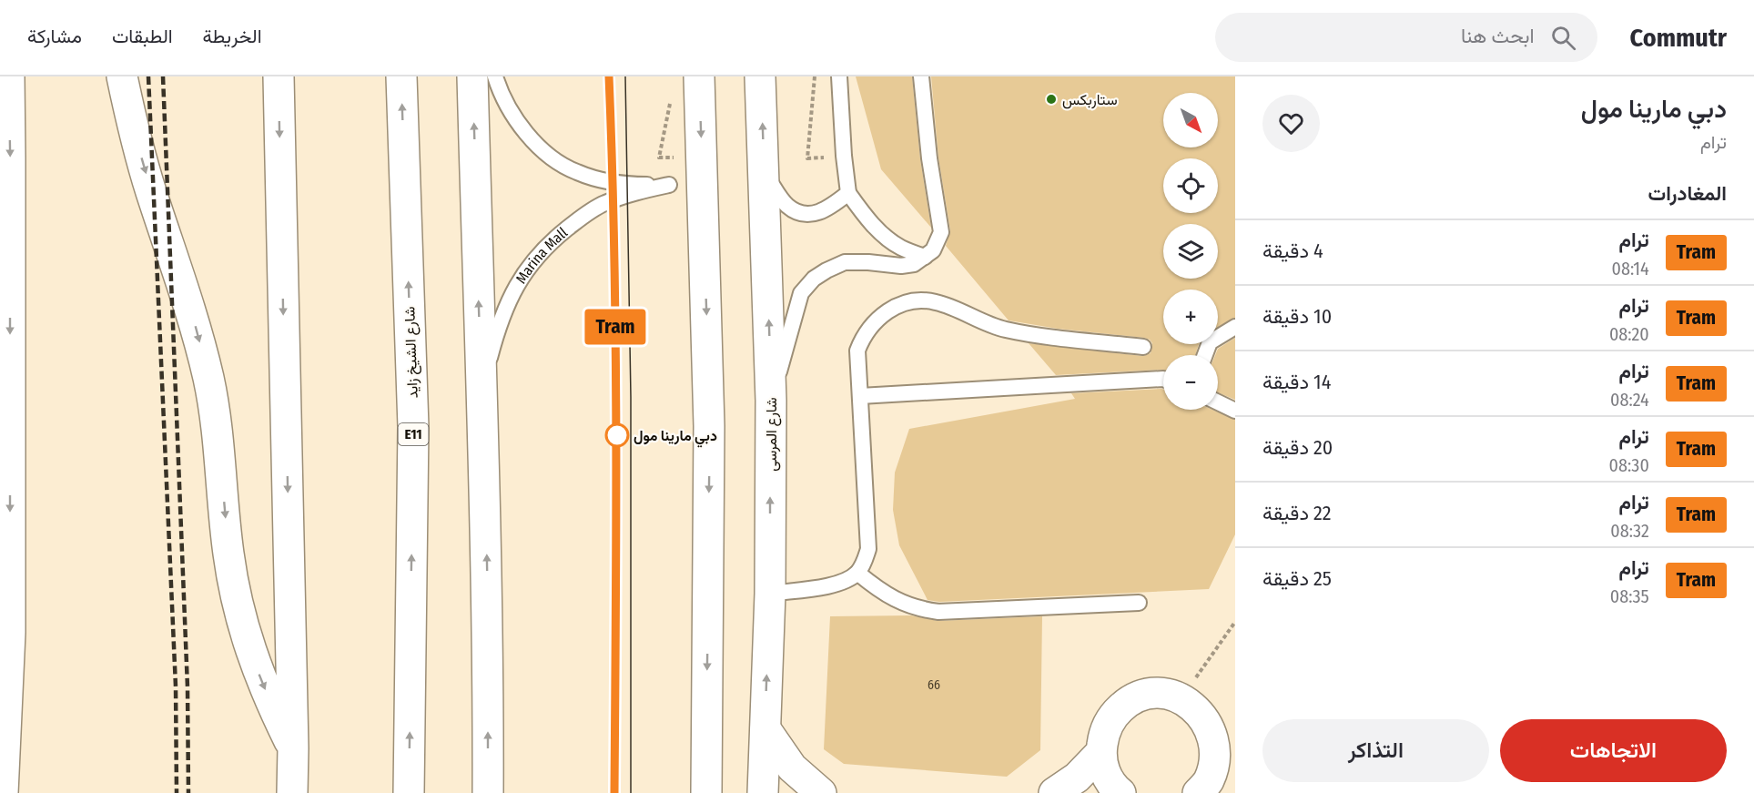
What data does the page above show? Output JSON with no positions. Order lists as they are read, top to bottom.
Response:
{
  "streets": {
    "main road": ["شارع الشيخ زايد", "E11", "شارع المرسى"],
    "lane": ["Marina Mall"]
  },
  "places": ["ستاربكس", "دبي مارينا مول"],
  "lines": ["tram line Tram"],
  "house_numbers": ["66"],
  "north": "bottom right",
  "page": {
    "header": "Commutr",
    "search": "ابحث هنا",
    "nav": ["الخريطة", "الطبقات", "مشاركة"],
    "heading": [
      ["دبي مارينا مول", "ترام"],
      "المغادرات"
    ],
    "on_map": "Tram",
    "map_buttons": ["+", "−"],
    "list": [
      {
        "mark": "Tram",
        "name": "ترام",
        "note": "08:14",
        "value": "4 دقيقة"
      },
      {
        "mark": "Tram",
        "name": "ترام",
        "note": "08:20",
        "value": "10 دقيقة"
      },
      {
        "mark": "Tram",
        "name": "ترام",
        "note": "08:24",
        "value": "14 دقيقة"
      },
      {
        "mark": "Tram",
        "name": "ترام",
        "note": "08:30",
        "value": "20 دقيقة"
      },
      {
        "mark": "Tram",
        "name": "ترام",
        "note": "08:32",
        "value": "22 دقيقة"
      },
      {
        "mark": "Tram",
        "name": "ترام",
        "note": "08:35",
        "value": "25 دقيقة"
      }
    ],
    "buttons": ["الاتجاهات", "التذاكر"]
  }
}
